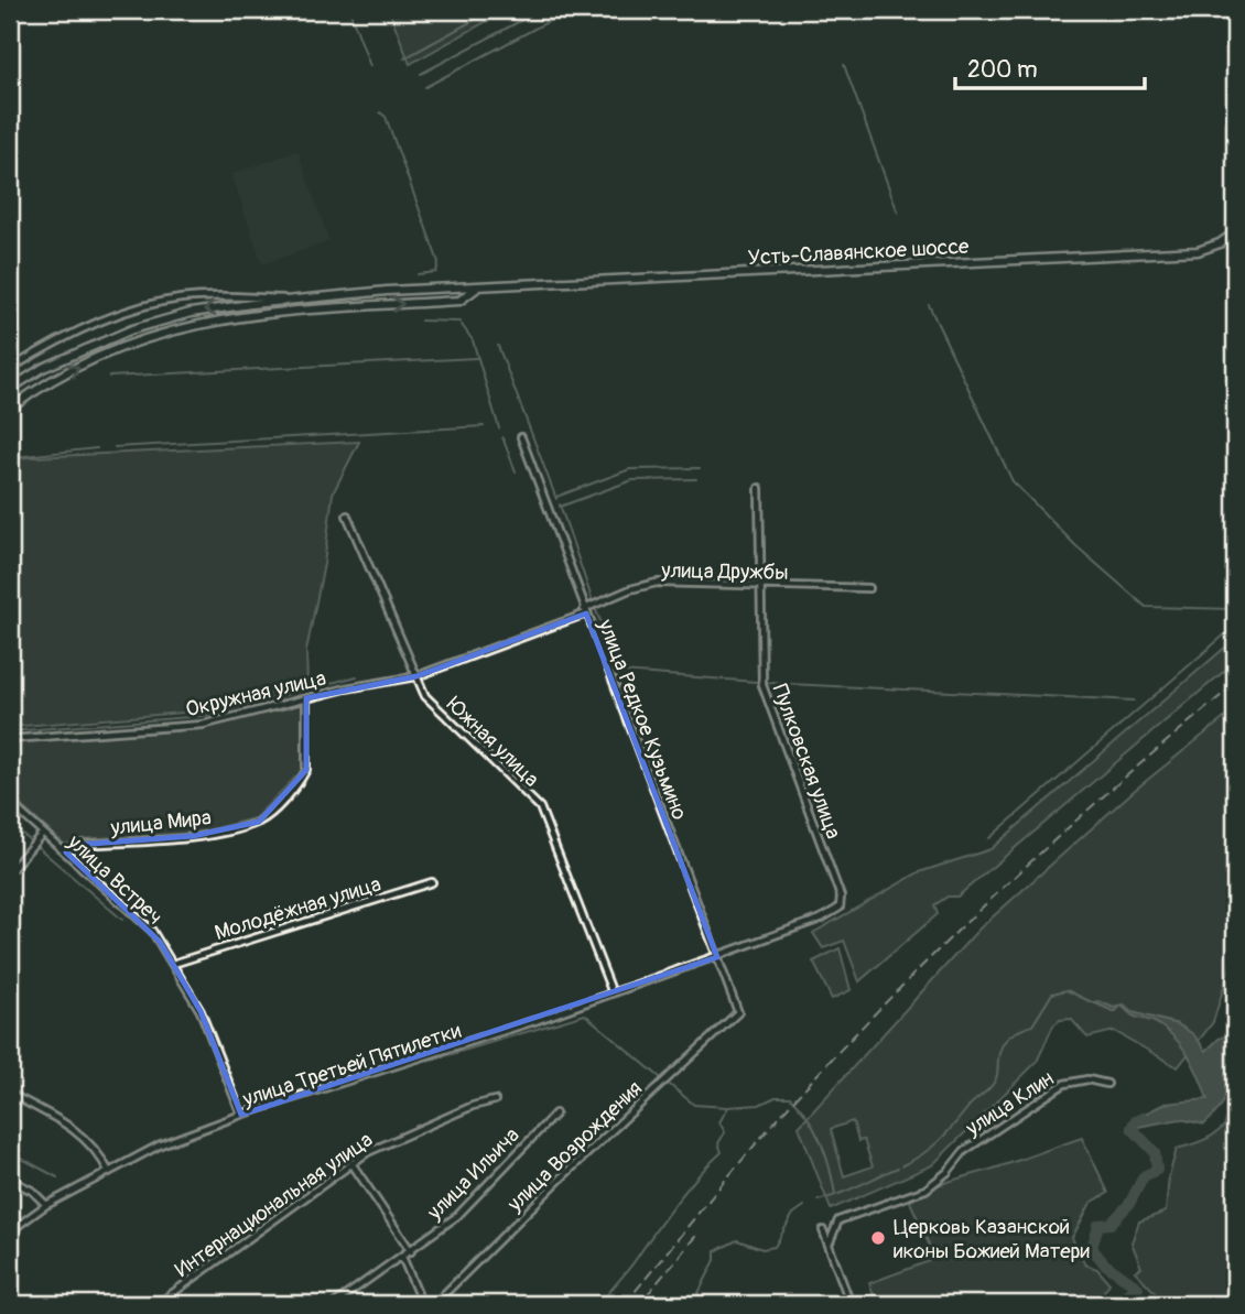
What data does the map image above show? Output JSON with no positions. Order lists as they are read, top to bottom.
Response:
{
  "streets": {
    "street": [
      "Усть-Славянское шоссе",
      "улица Дружбы",
      "Окружная улица",
      "улица Редкое Кузьмино",
      "Южная улица",
      "Пулковская улица",
      "улица Мира",
      "улица Встреч",
      "Молодёжная улица",
      "улица Третьей Пятилетки",
      "улица Клин",
      "улица Возрождения",
      "улица Ильича",
      "Интернациональная улица"
    ]
  },
  "crossings": [
    ["улица Дружбы", "Окружная улица"],
    ["улица Дружбы", "улица Редкое Кузьмино"],
    ["улица Дружбы", "Южная улица"],
    ["улица Дружбы", "Пулковская улица"],
    ["Окружная улица", "Южная улица"],
    ["Окружная улица", "улица Мира"],
    ["улица Редкое Кузьмино", "Пулковская улица"],
    ["улица Редкое Кузьмино", "улица Третьей Пятилетки"],
    ["улица Редкое Кузьмино", "улица Возрождения"],
    ["Южная улица", "улица Третьей Пятилетки"],
    ["Пулковская улица", "улица Третьей Пятилетки"],
    ["улица Мира", "улица Встреч"],
    ["улица Встреч", "Молодёжная улица"],
    ["улица Встреч", "улица Третьей Пятилетки"]
  ],
  "places": ["Церковь Казанской иконы Божией Матери"],
  "scale_bar": "200 m"
}
